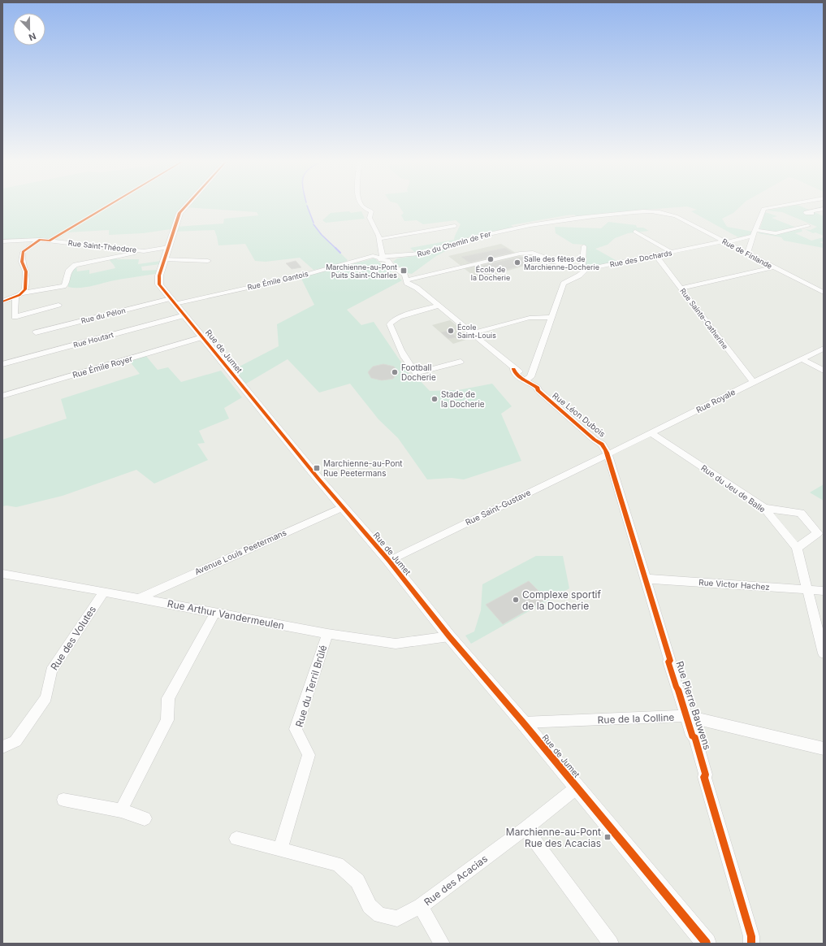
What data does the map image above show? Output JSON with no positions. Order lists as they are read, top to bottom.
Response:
{
  "streets": {
    "street": [
      "Rue du Chemin de Fer",
      "Rue Saint-Théodore",
      "Rue de Finlande",
      "Rue des Dochards",
      "Rue Émile Gantois",
      "Rue du Pélon",
      "Rue Sainte-Catherine",
      "Rue Houtart",
      "Rue de Jumet",
      "Rue Émile Royer",
      "Rue Royale",
      "Rue Léon Dubois",
      "Rue du Jeu de Balle",
      "Rue Saint-Gustave",
      "Avenue Louis Peetermans",
      "Rue Victor Hachez",
      "Rue Arthur Vandermeulen",
      "Rue des Volutes",
      "Rue du Terril Brûlé",
      "Rue Pierre Bauwens",
      "Rue de la Colline",
      "Rue des Acacias"
    ]
  },
  "crossings": [
    ["Rue du Chemin de Fer", "Rue de Finlande"],
    ["Rue du Chemin de Fer", "Rue Émile Gantois"],
    ["Rue du Chemin de Fer", "Rue Léon Dubois"],
    ["Rue Saint-Théodore", "Rue de Jumet"],
    ["Rue de Finlande", "Rue des Dochards"],
    ["Rue des Dochards", "Rue Sainte-Catherine"],
    ["Rue des Dochards", "Rue Léon Dubois"],
    ["Rue Émile Gantois", "Rue du Pélon"],
    ["Rue Émile Gantois", "Rue de Jumet"],
    ["Rue Émile Gantois", "Rue Léon Dubois"],
    ["Rue du Pélon", "Rue de Jumet"],
    ["Rue Sainte-Catherine", "Rue Royale"],
    ["Rue Houtart", "Rue de Jumet"],
    ["Rue de Jumet", "Rue Émile Royer"],
    ["Rue de Jumet", "Rue Saint-Gustave"],
    ["Rue de Jumet", "Avenue Louis Peetermans"],
    ["Rue de Jumet", "Rue Arthur Vandermeulen"],
    ["Rue de Jumet", "Rue de la Colline"],
    ["Rue de Jumet", "Rue des Acacias"],
    ["Rue Royale", "Rue Léon Dubois"],
    ["Rue Royale", "Rue du Jeu de Balle"],
    ["Rue Royale", "Rue Saint-Gustave"],
    ["Rue Royale", "Rue Pierre Bauwens"],
    ["Rue Léon Dubois", "Rue Saint-Gustave"],
    ["Rue Léon Dubois", "Rue Pierre Bauwens"],
    ["Rue du Jeu de Balle", "Rue Victor Hachez"],
    ["Rue Saint-Gustave", "Rue Pierre Bauwens"],
    ["Avenue Louis Peetermans", "Rue Arthur Vandermeulen"],
    ["Rue Victor Hachez", "Rue Pierre Bauwens"],
    ["Rue Arthur Vandermeulen", "Rue des Volutes"],
    ["Rue Arthur Vandermeulen", "Rue du Terril Brûlé"],
    ["Rue Pierre Bauwens", "Rue de la Colline"]
  ],
  "places": {
    "other": [
      "École de la Docherie",
      "Salle des fêtes de Marchienne-Docherie",
      "École Saint-Louis",
      "Football Docherie",
      "Stade de la Docherie",
      "Complexe sportif de la Docherie"
    ],
    "transit": ["Marchienne-au-Pont Puits Saint-Charles", "Marchienne-au-Pont Rue Peetermans", "Marchienne-au-Pont Rue des Acacias"]
  },
  "north": "bottom"
}
